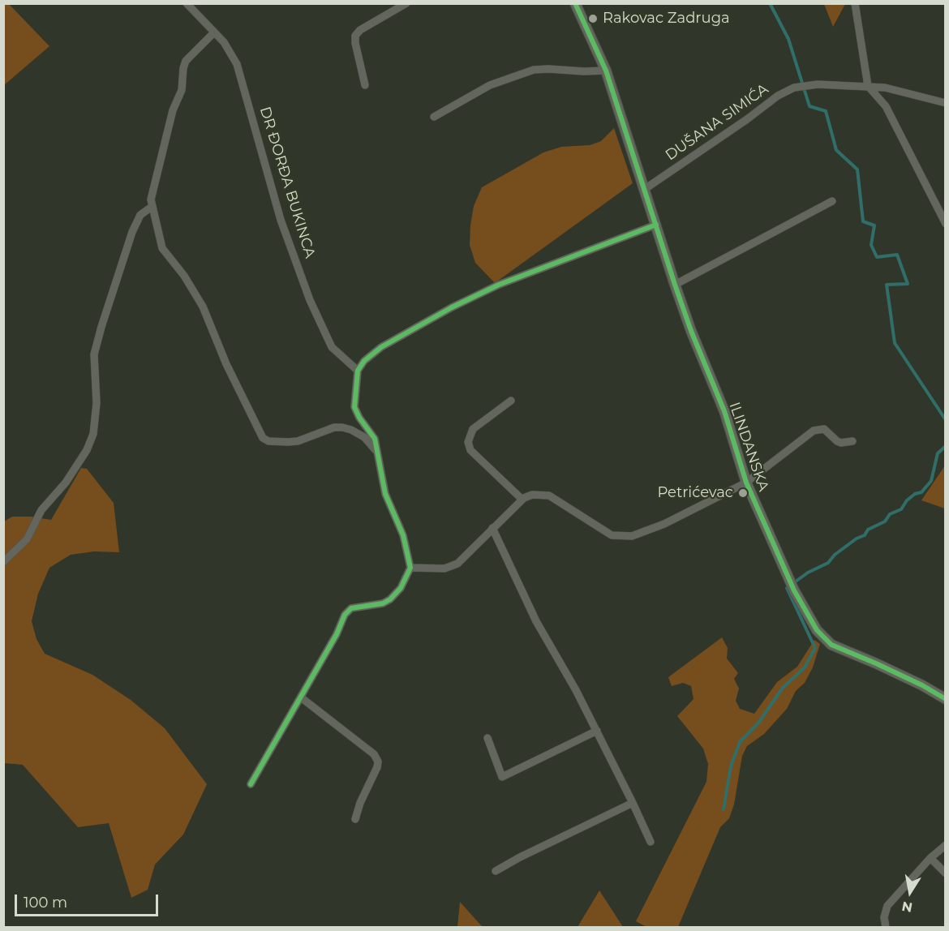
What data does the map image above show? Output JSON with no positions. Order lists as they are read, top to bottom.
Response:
{
  "streets": {
    "street": ["DUŠANA SIMIĆA", "DR ĐORĐA BUKINCA", "ILINDANSKA"]
  },
  "crossings": [
    ["DUŠANA SIMIĆA", "ILINDANSKA"]
  ],
  "places": ["Rakovac Zadruga", "Petrićevac"],
  "scale_bar": "100 m",
  "north": "bottom"
}
